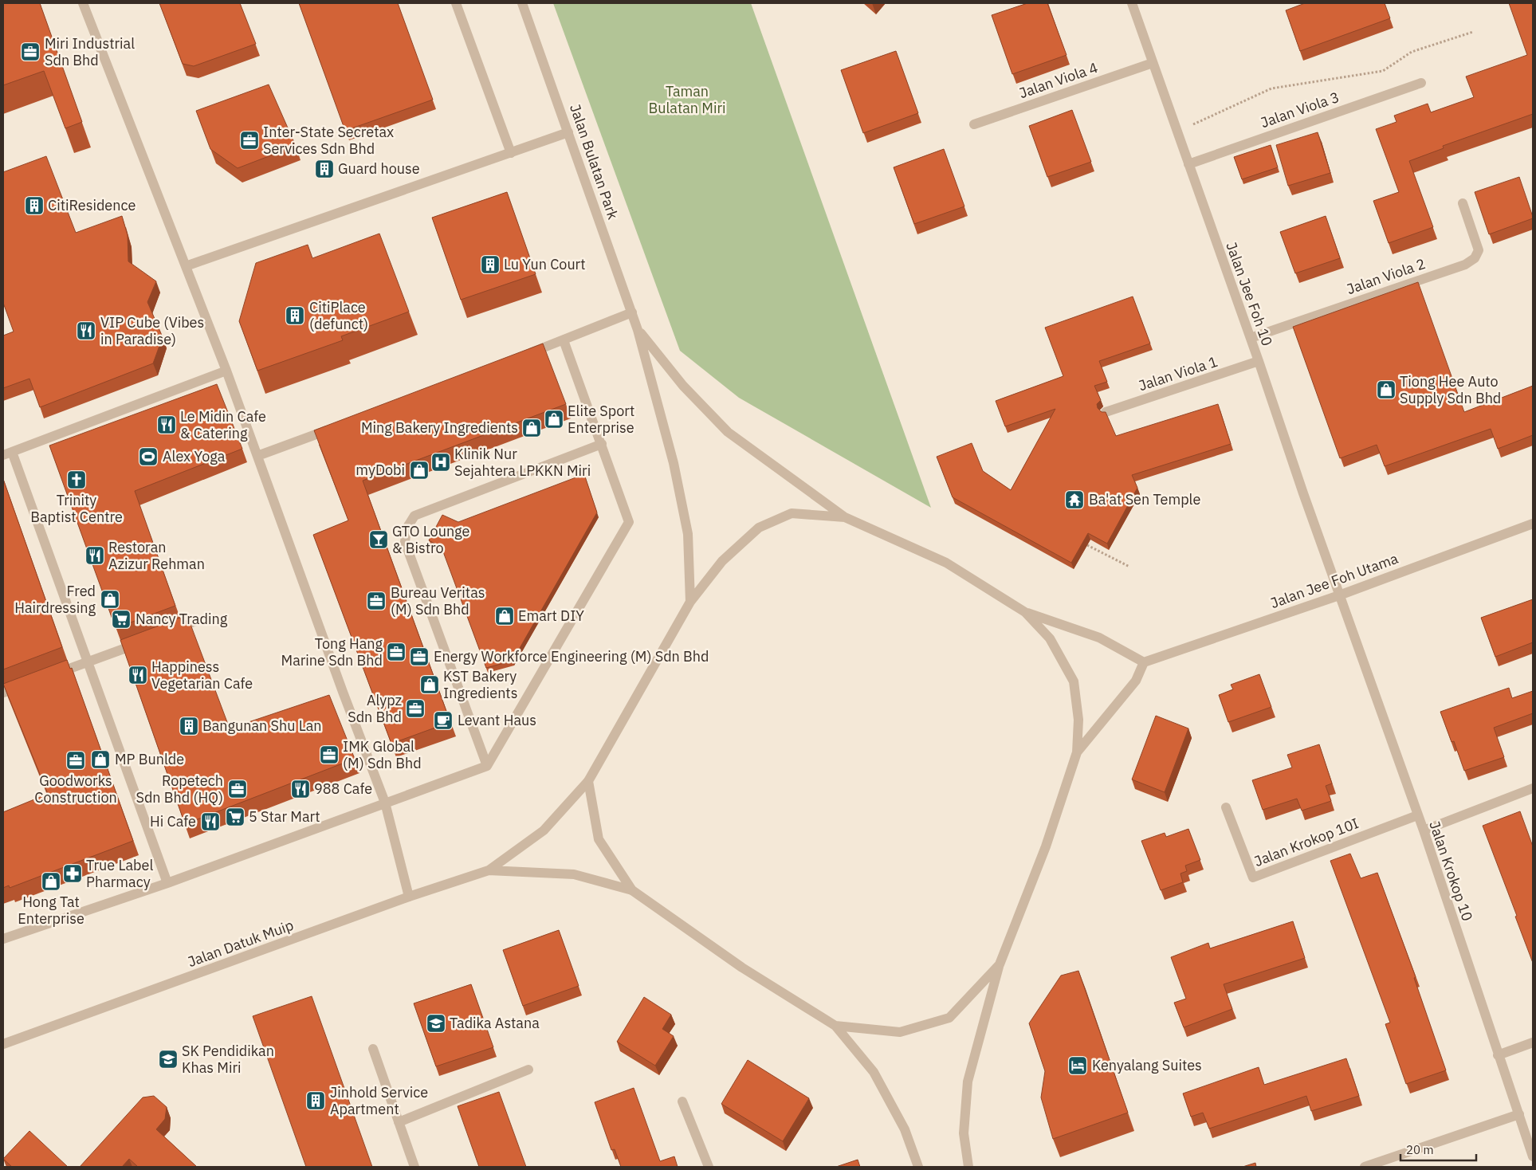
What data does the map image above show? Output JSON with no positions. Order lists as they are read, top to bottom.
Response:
{
  "streets": {
    "street": [
      "Jalan Viola 4",
      "Jalan Viola 3",
      "Jalan Bulatan Park",
      "Jalan Viola 2",
      "Jalan Jee Foh 10",
      "Jalan Viola 1",
      "Jalan Jee Foh Utama",
      "Jalan Krokop 10I",
      "Jalan Krokop 10",
      "Jalan Datuk Muip"
    ]
  },
  "crossings": [
    ["Jalan Viola 4", "Jalan Jee Foh 10"],
    ["Jalan Viola 3", "Jalan Jee Foh 10"],
    ["Jalan Viola 2", "Jalan Jee Foh 10"],
    ["Jalan Jee Foh 10", "Jalan Viola 1"],
    ["Jalan Jee Foh 10", "Jalan Jee Foh Utama"],
    ["Jalan Jee Foh 10", "Jalan Krokop 10"],
    ["Jalan Jee Foh Utama", "Jalan Krokop 10"],
    ["Jalan Krokop 10I", "Jalan Krokop 10"]
  ],
  "parks": ["Taman Bulatan Miri"],
  "places": {
    "office": [
      "Miri Industrial Sdn Bhd",
      "Inter-State Secretax Services Sdn Bhd",
      "Bureau Veritas (M) Sdn Bhd",
      "Tong Hang Marine Sdn Bhd",
      "Energy Workforce Engineering (M) Sdn Bhd",
      "Alypz Sdn Bhd",
      "IMK Global (M) Sdn Bhd",
      "Goodworks Construction",
      "Ropetech Sdn Bhd (HQ)"
    ],
    "building": [
      "Guard house",
      "CitiResidence",
      "Lu Yun Court",
      "CitiPlace (defunct)",
      "Bangunan Shu Lan",
      "Jinhold Service Apartment"
    ],
    "restaurant": [
      "VIP Cube (Vibes in Paradise)",
      "Le Midin Cafe & Catering",
      "Restoran Azizur Rehman",
      "Happiness Vegetarian Cafe",
      "988 Cafe",
      "Hi Cafe"
    ],
    "shop": [
      "Tiong Hee Auto Supply Sdn Bhd",
      "Elite Sport Enterprise",
      "Ming Bakery Ingredients",
      "myDobi",
      "Fred Hairdressing",
      "Emart DIY",
      "KST Bakery Ingredients",
      "MP Bunlde",
      "Hong Tat Enterprise"
    ],
    "sports": ["Alex Yoga"],
    "hospital": ["Klinik Nur Sejahtera LPKKN Miri"],
    "church": ["Trinity Baptist Centre"],
    "temple": ["Ba'at Sen Temple"],
    "bar": ["GTO Lounge & Bistro"],
    "supermarket": ["Nancy Trading", "5 Star Mart"],
    "cafe": ["Levant Haus"],
    "pharmacy": ["True Label Pharmacy"],
    "school or university": ["Tadika Astana", "SK Pendidikan Khas Miri"],
    "hotel": ["Kenyalang Suites"]
  },
  "scale_bar": "20 m"
}
